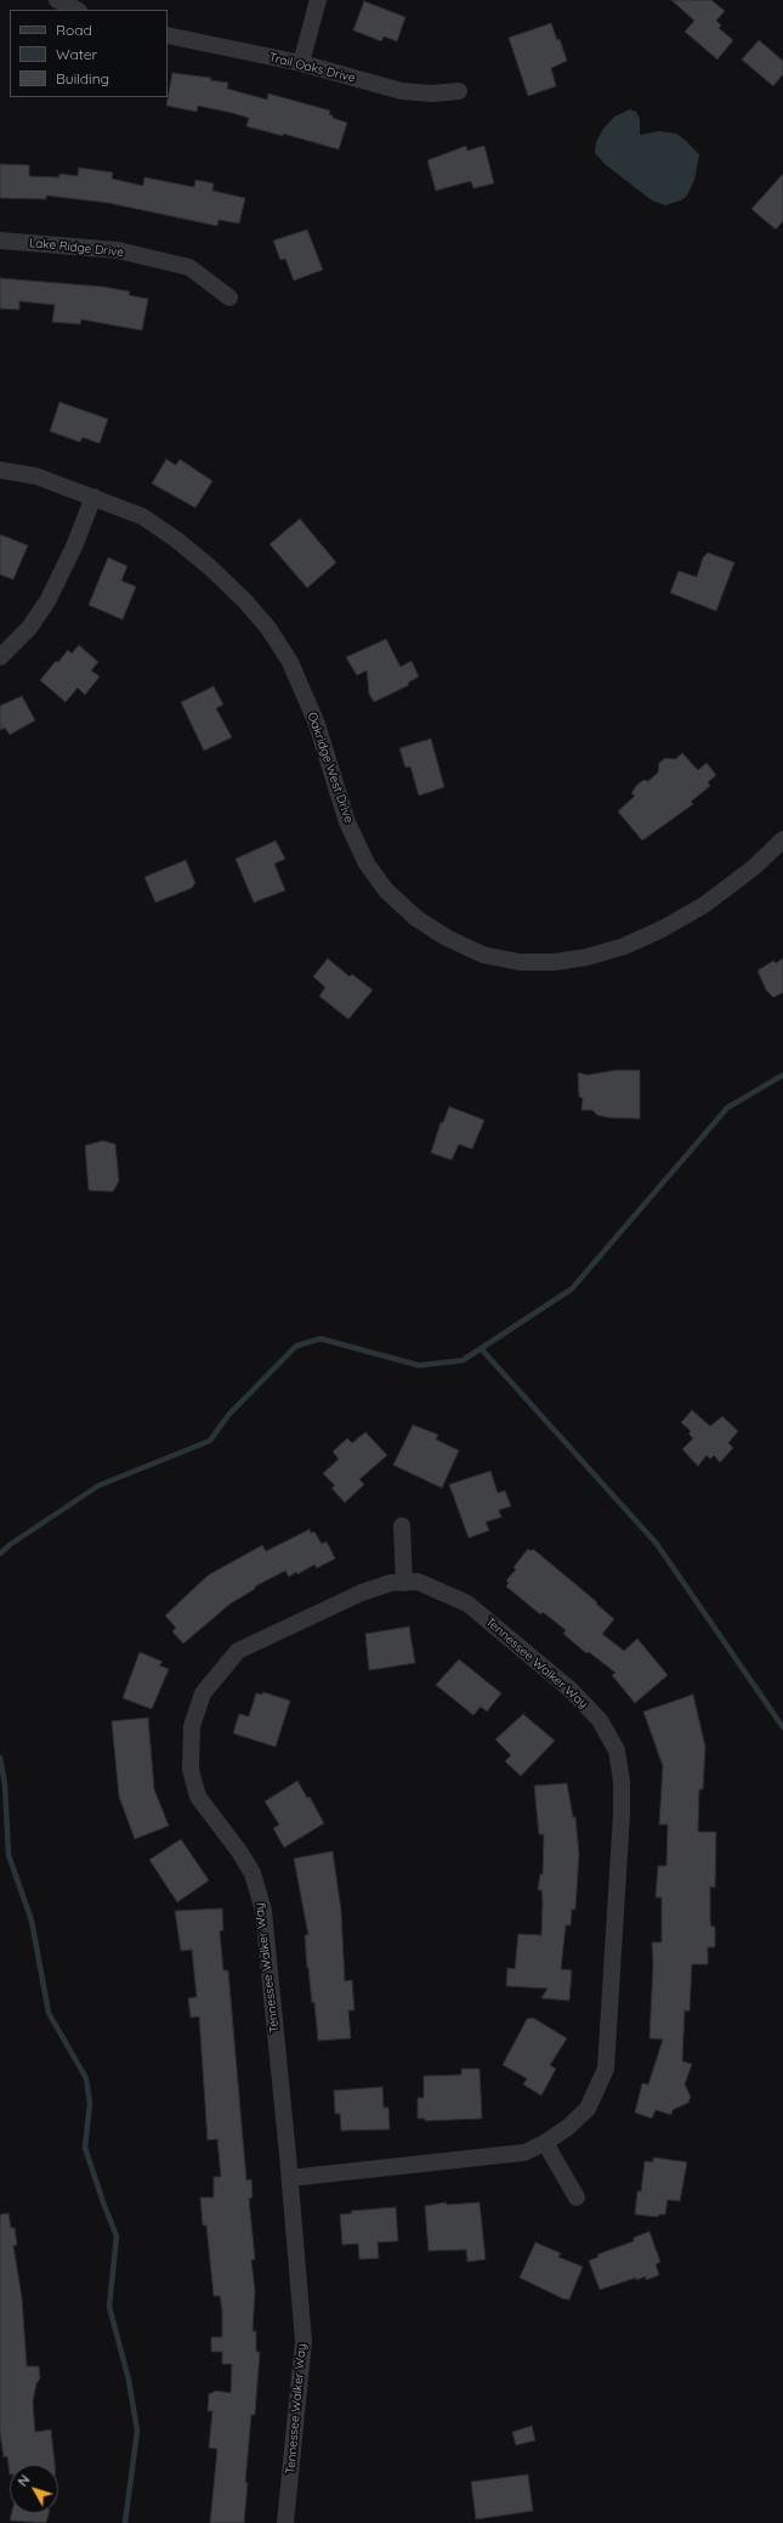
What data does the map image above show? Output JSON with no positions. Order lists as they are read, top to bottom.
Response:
{
  "streets": {
    "street": [
      "Trail Oaks Drive",
      "Lake Ridge Drive",
      "Oakridge West Drive",
      "Tennessee Walker Way"
    ]
  },
  "legend": ["Road", "Water", "Building"],
  "north": "top left"
}
